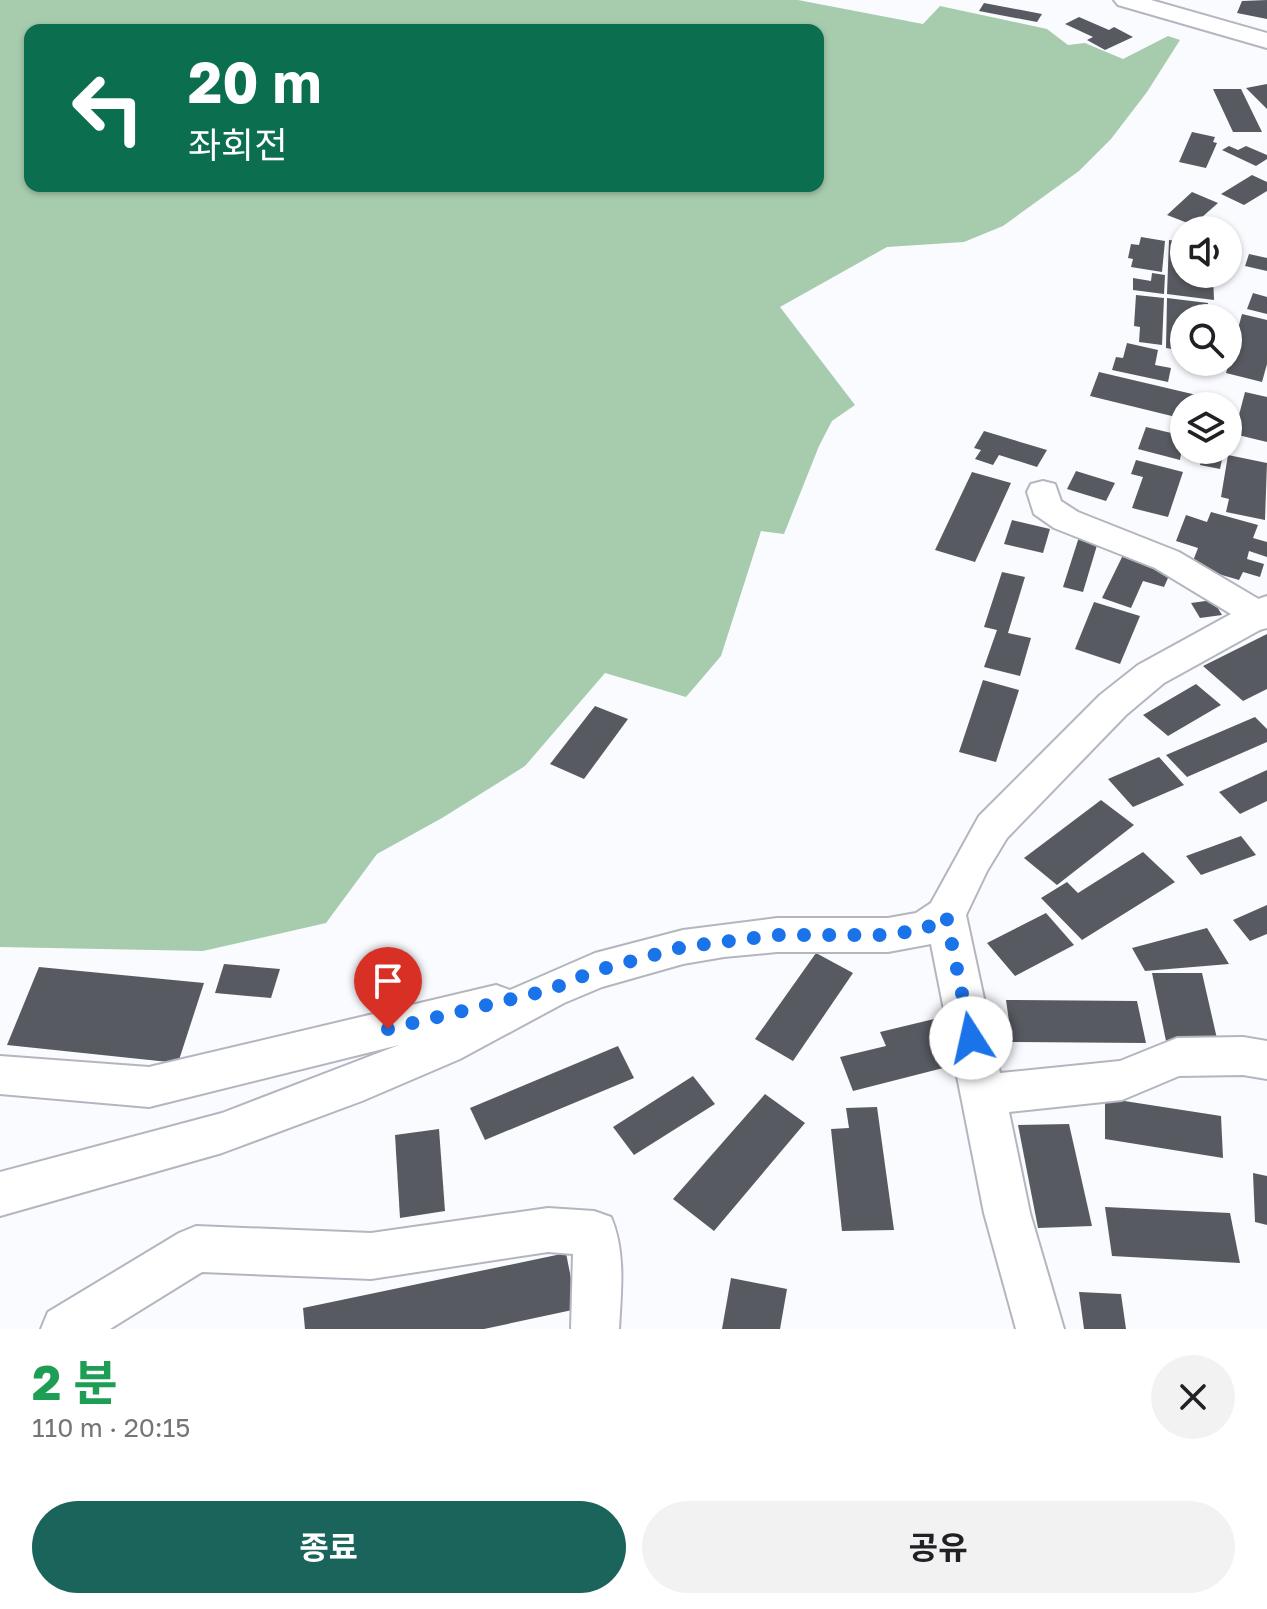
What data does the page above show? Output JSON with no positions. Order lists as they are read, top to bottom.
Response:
{
  "page": {
    "turn": ["20 m", "좌회전"],
    "heading": ["2 분", "110 m · 20:15"],
    "buttons": ["종료", "공유"]
  }
}
